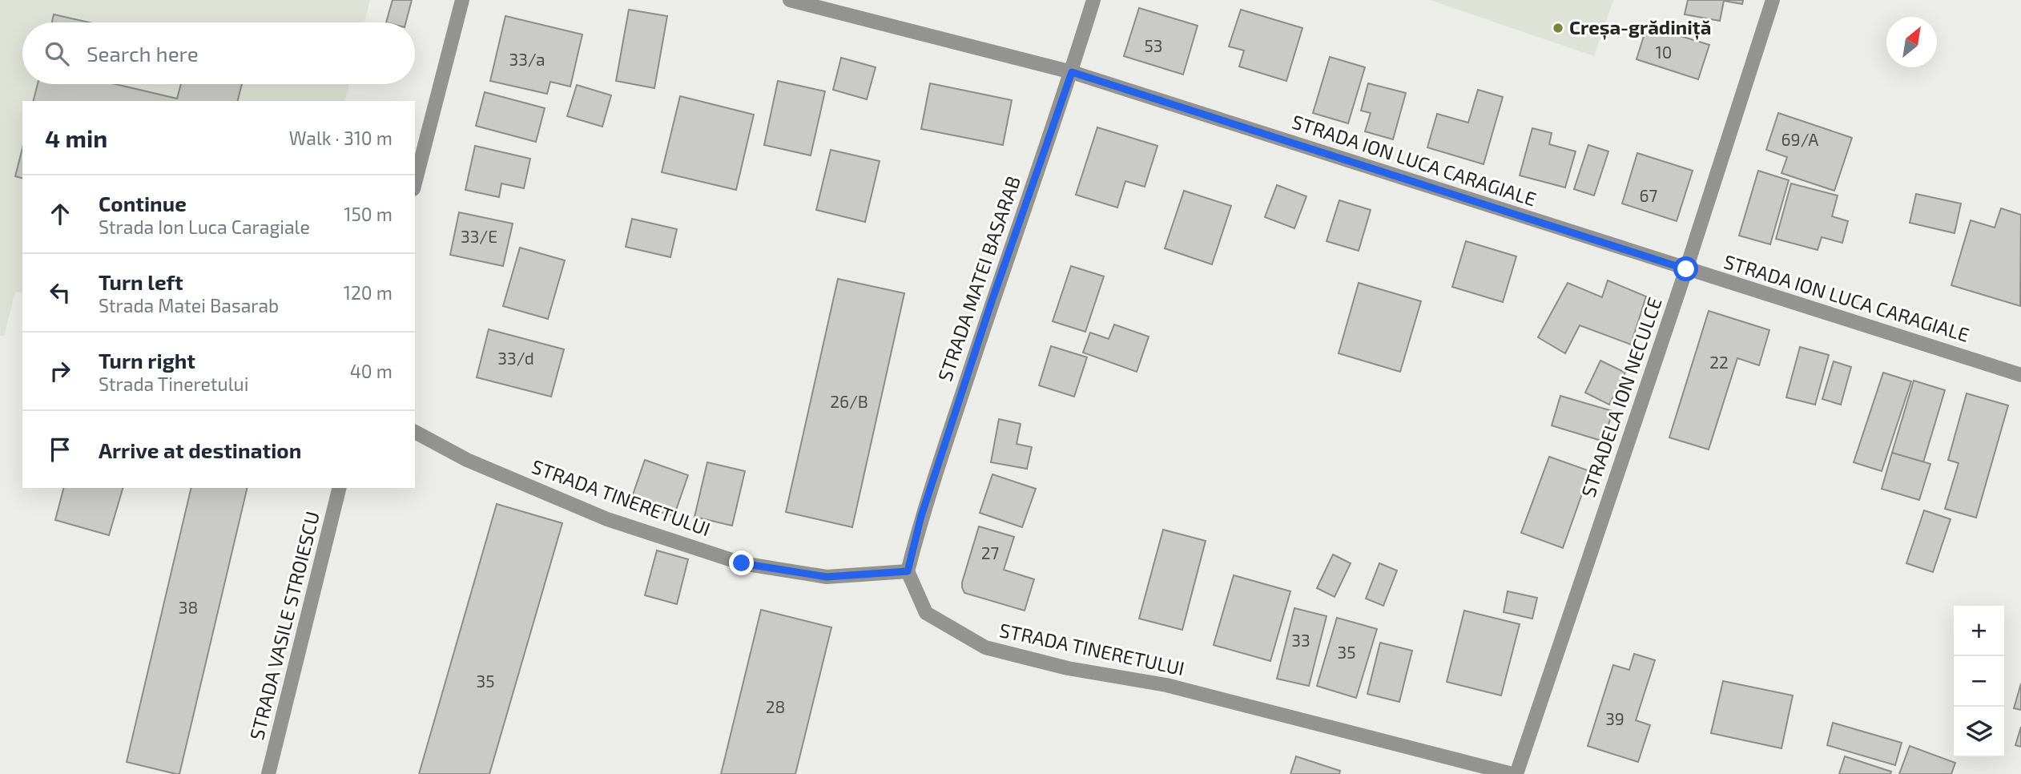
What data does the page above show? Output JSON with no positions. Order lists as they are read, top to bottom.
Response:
{
  "streets": {
    "street": [
      "STRADA ION LUCA CARAGIALE",
      "STRADA MATEI BASARAB",
      "STRADELA ION NECULCE",
      "STRADA TINERETULUI",
      "STRADA VASILE STROIESCU"
    ]
  },
  "crossings": [
    ["STRADA ION LUCA CARAGIALE", "STRADA MATEI BASARAB"],
    ["STRADA ION LUCA CARAGIALE", "STRADELA ION NECULCE"],
    ["STRADA MATEI BASARAB", "STRADA TINERETULUI"]
  ],
  "places": ["Creșa-grădiniță"],
  "house_numbers": [
    "53",
    "10",
    "33/a",
    "69/A",
    "67",
    "33/E",
    "33/d",
    "22",
    "26/B",
    "27",
    "38",
    "33",
    "35",
    "35",
    "28",
    "39"
  ],
  "north": "top right",
  "page": {
    "search": "Search here",
    "heading": ["4 min", "Walk · 310 m"],
    "list": [
      ["Continue", "Strada Ion Luca Caragiale", "150 m"],
      ["Turn left", "Strada Matei Basarab", "120 m"],
      ["Turn right", "Strada Tineretului", "40 m"],
      "Arrive at destination"
    ],
    "map_buttons": ["+", "−"]
  }
}
